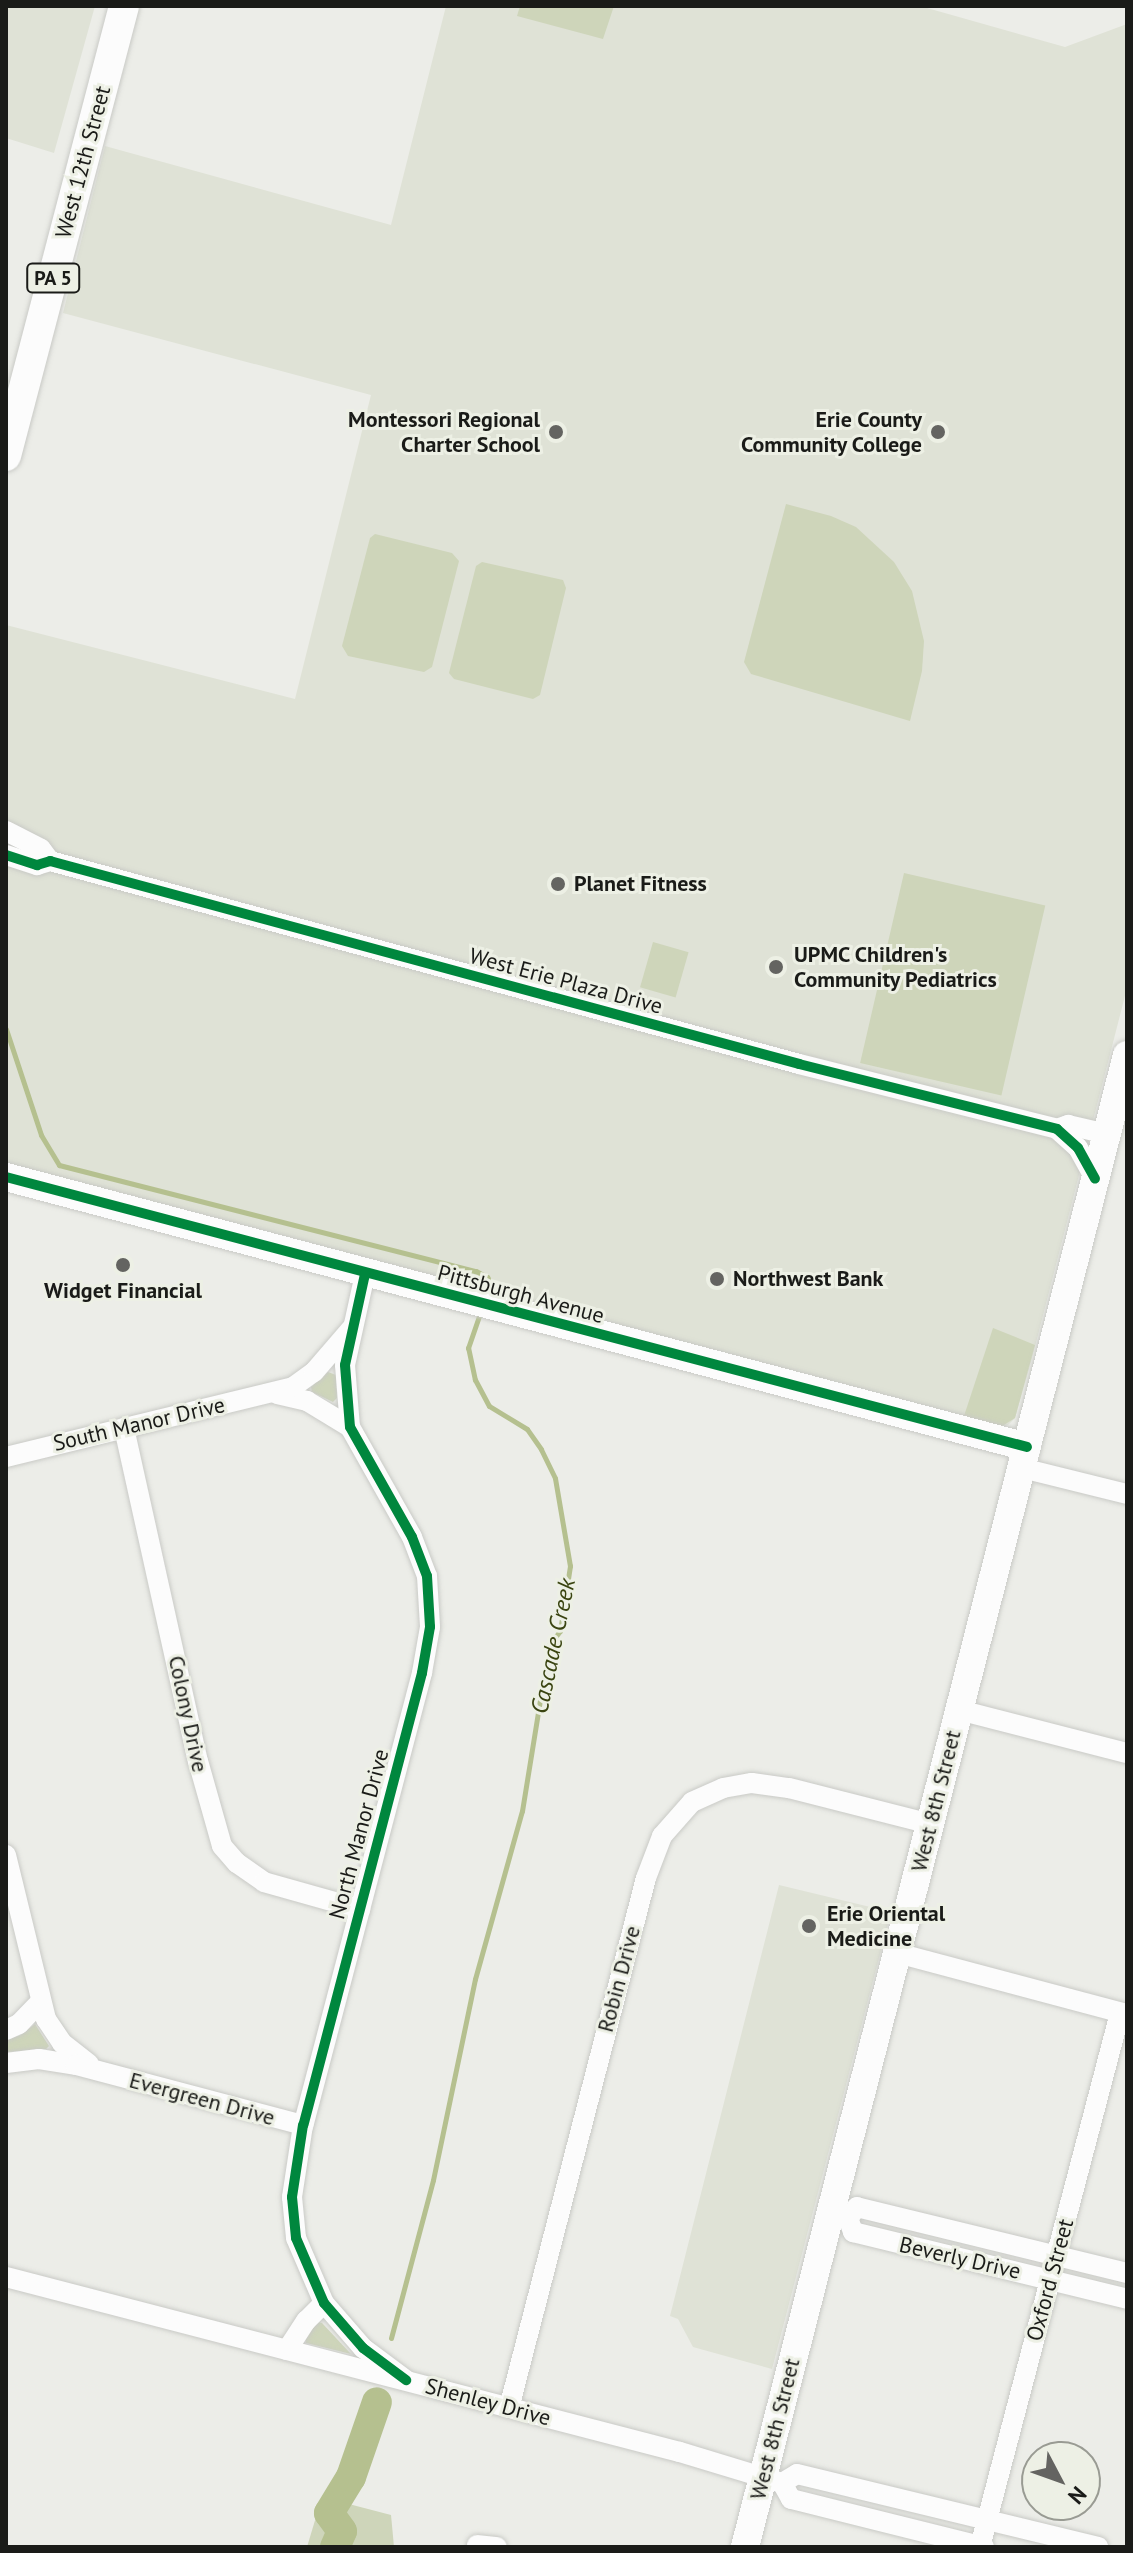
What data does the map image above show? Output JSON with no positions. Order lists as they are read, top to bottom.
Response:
{
  "streets": {
    "main road": [
      "West 12th Street",
      "PA 5",
      "Pittsburgh Avenue",
      "West 8th Street"
    ],
    "street": [
      "West Erie Plaza Drive",
      "South Manor Drive",
      "Colony Drive",
      "North Manor Drive",
      "Robin Drive",
      "Evergreen Drive",
      "Beverly Drive",
      "Oxford Street",
      "Shenley Drive"
    ]
  },
  "crossings": [
    ["West Erie Plaza Drive", "West 8th Street"],
    ["Pittsburgh Avenue", "West 8th Street"],
    ["Pittsburgh Avenue", "North Manor Drive"],
    ["South Manor Drive", "Colony Drive"],
    ["South Manor Drive", "North Manor Drive"],
    ["Colony Drive", "North Manor Drive"],
    ["West 8th Street", "Robin Drive"],
    ["West 8th Street", "Beverly Drive"],
    ["West 8th Street", "Shenley Drive"],
    ["North Manor Drive", "Evergreen Drive"],
    ["North Manor Drive", "Shenley Drive"],
    ["Robin Drive", "Shenley Drive"],
    ["Beverly Drive", "Oxford Street"],
    ["Oxford Street", "Shenley Drive"]
  ],
  "water": ["Cascade Creek"],
  "places": [
    "Montessori Regional Charter School",
    "Erie County Community College",
    "Planet Fitness",
    "UPMC Children's Community Pediatrics",
    "Widget Financial",
    "Northwest Bank",
    "Erie Oriental Medicine"
  ],
  "north": "bottom right"
}
